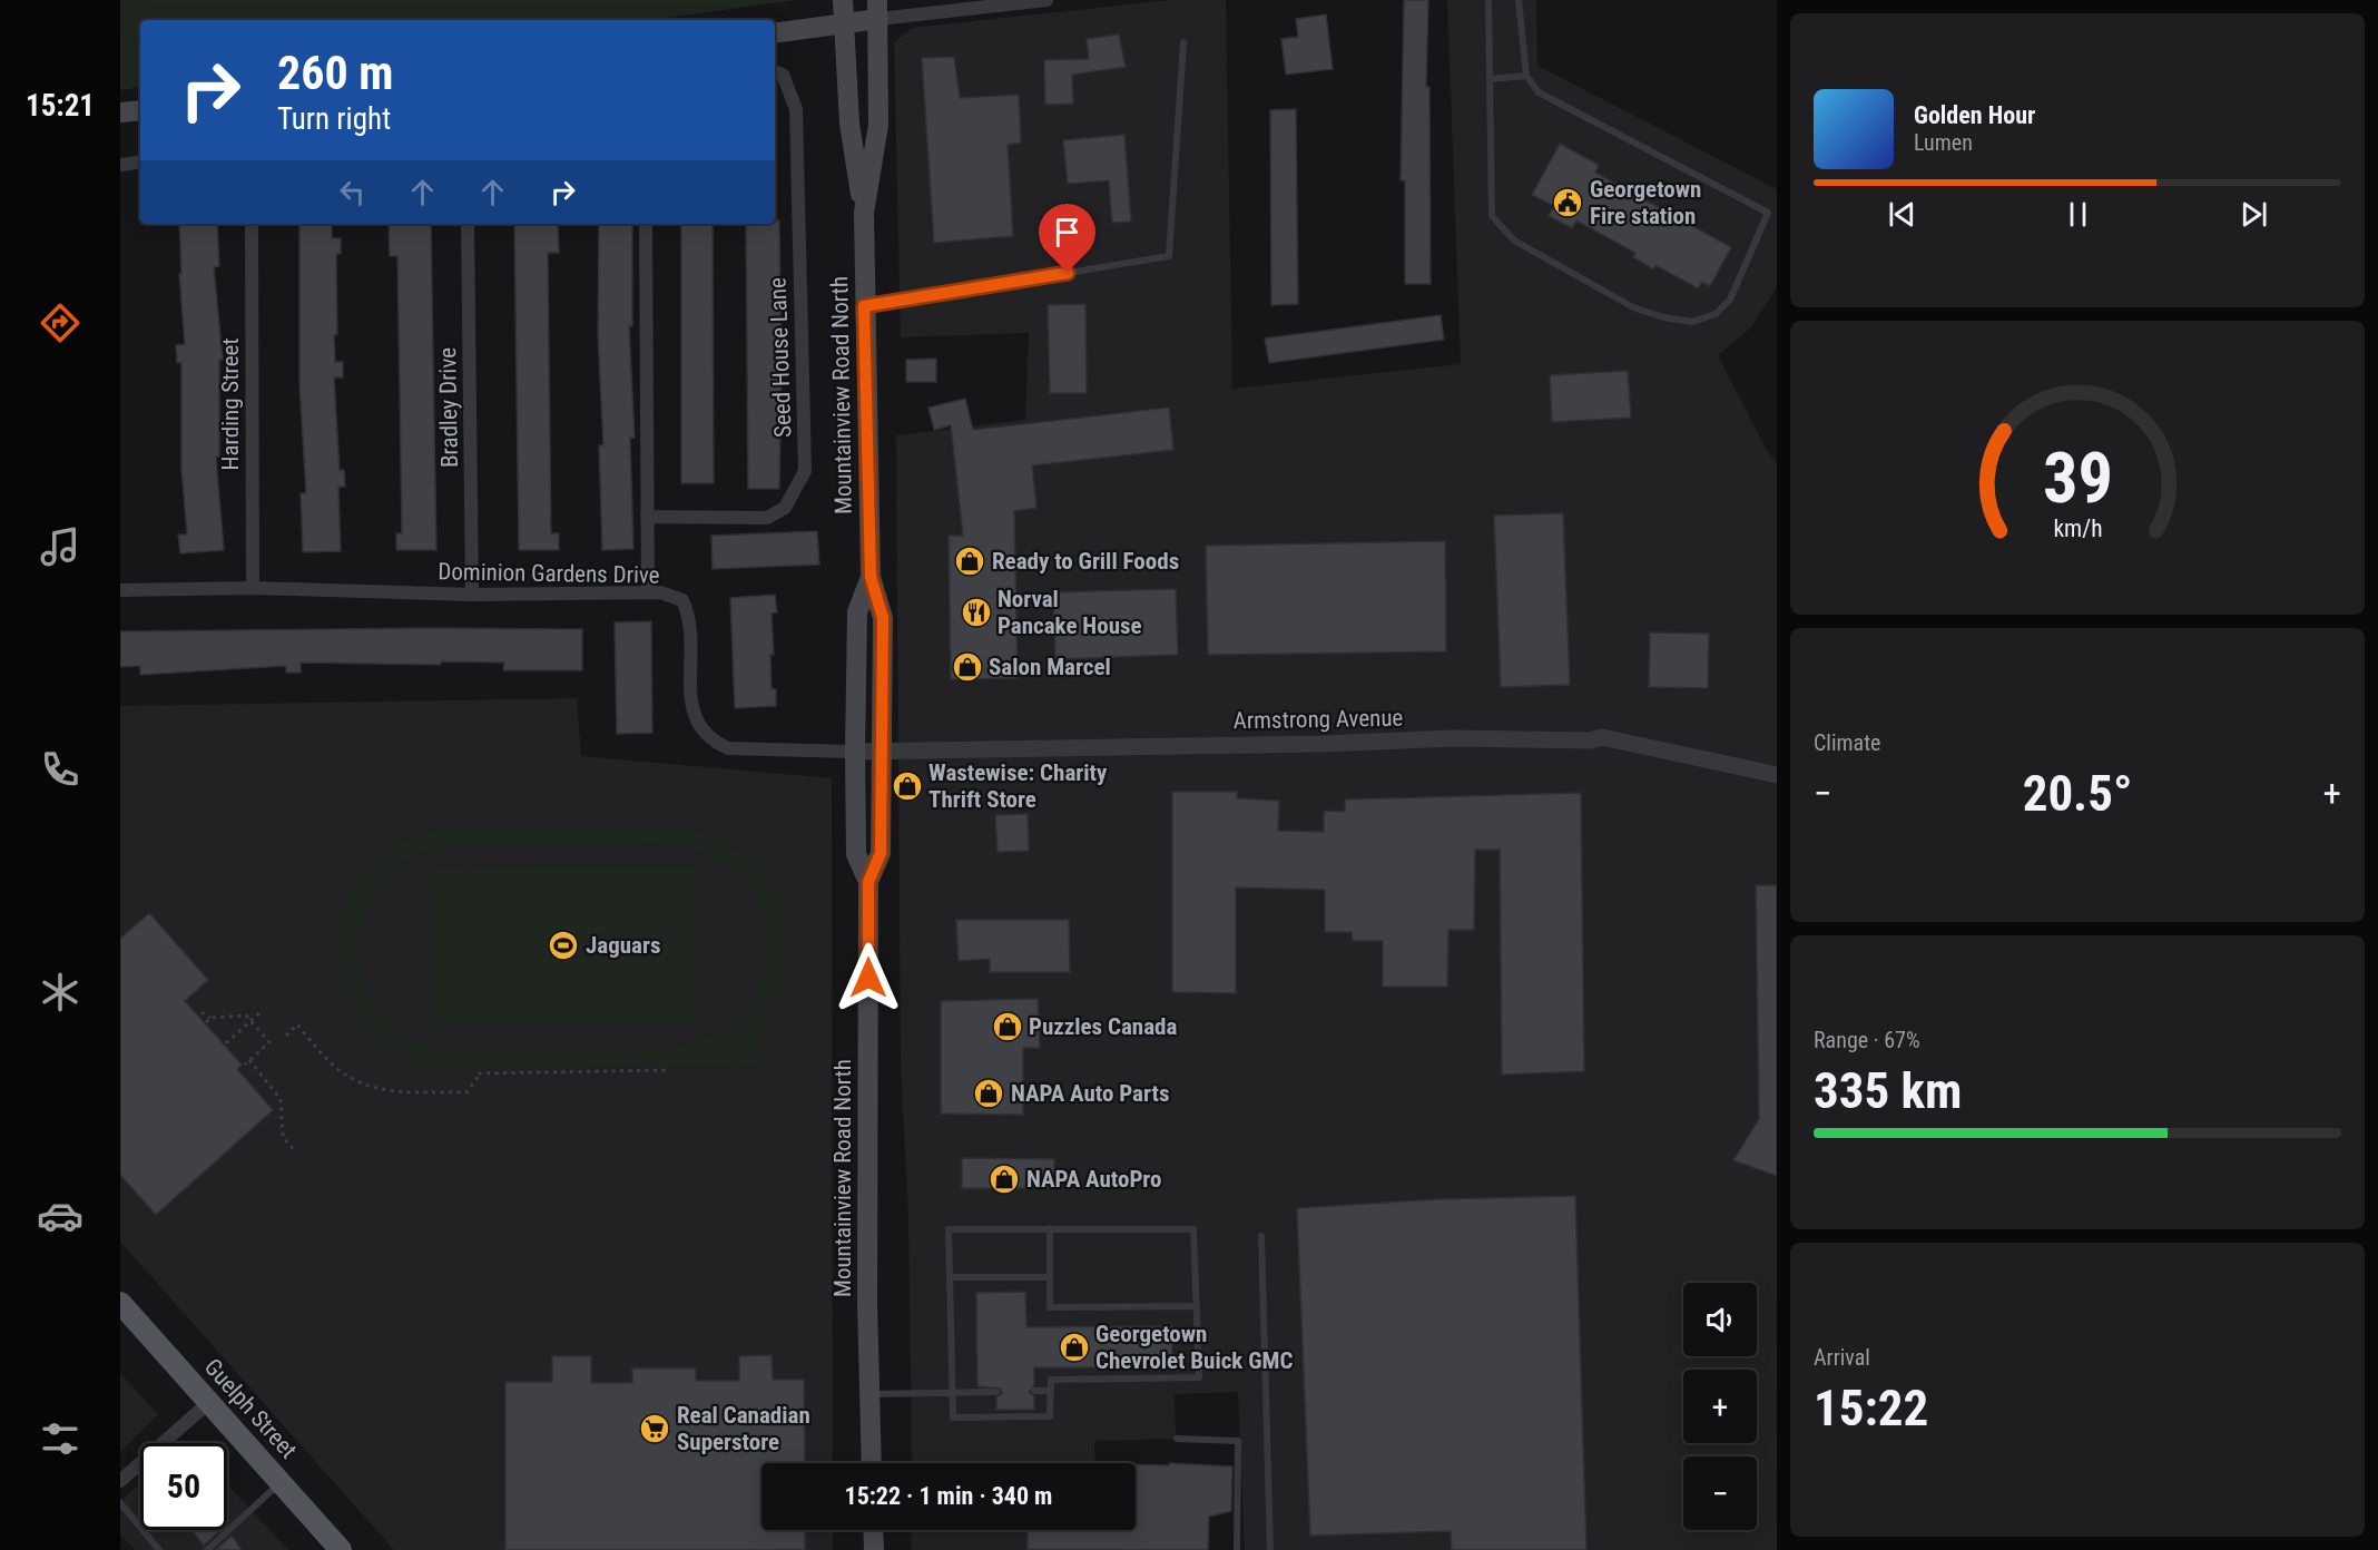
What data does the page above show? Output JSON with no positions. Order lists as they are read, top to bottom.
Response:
{
  "streets": {
    "main road": ["Mountainview Road North", "Guelph Street"],
    "street": [
      "Seed House Lane",
      "Harding Street",
      "Bradley Drive",
      "Dominion Gardens Drive",
      "Armstrong Avenue"
    ]
  },
  "crossings": [
    ["Mountainview Road North", "Dominion Gardens Drive"],
    ["Mountainview Road North", "Armstrong Avenue"],
    ["Harding Street", "Dominion Gardens Drive"],
    ["Bradley Drive", "Dominion Gardens Drive"],
    ["Dominion Gardens Drive", "Armstrong Avenue"]
  ],
  "places": {
    "public building": ["Georgetown Fire station"],
    "shop": [
      "Ready to Grill Foods",
      "Salon Marcel",
      "Wastewise: Charity Thrift Store",
      "Puzzles Canada",
      "NAPA Auto Parts",
      "NAPA AutoPro",
      "Georgetown Chevrolet Buick GMC"
    ],
    "restaurant": ["Norval Pancake House"],
    "sports": ["Jaguars"],
    "supermarket": ["Real Canadian Superstore"]
  },
  "page": {
    "tabs": "15:21",
    "turn": ["260 m", "Turn right"],
    "song": ["Golden Hour", "Lumen"],
    "tile": [
      "Climate",
      ["Range · 67%", "335 km"],
      ["Arrival", "15:22"]
    ],
    "heat": ["−", "20.5°", "+"],
    "map_buttons": ["+", "−"],
    "limit": "50",
    "trip": "15:22 · 1 min · 340 m",
    "gauge": ["39", "km/h"]
  }
}
